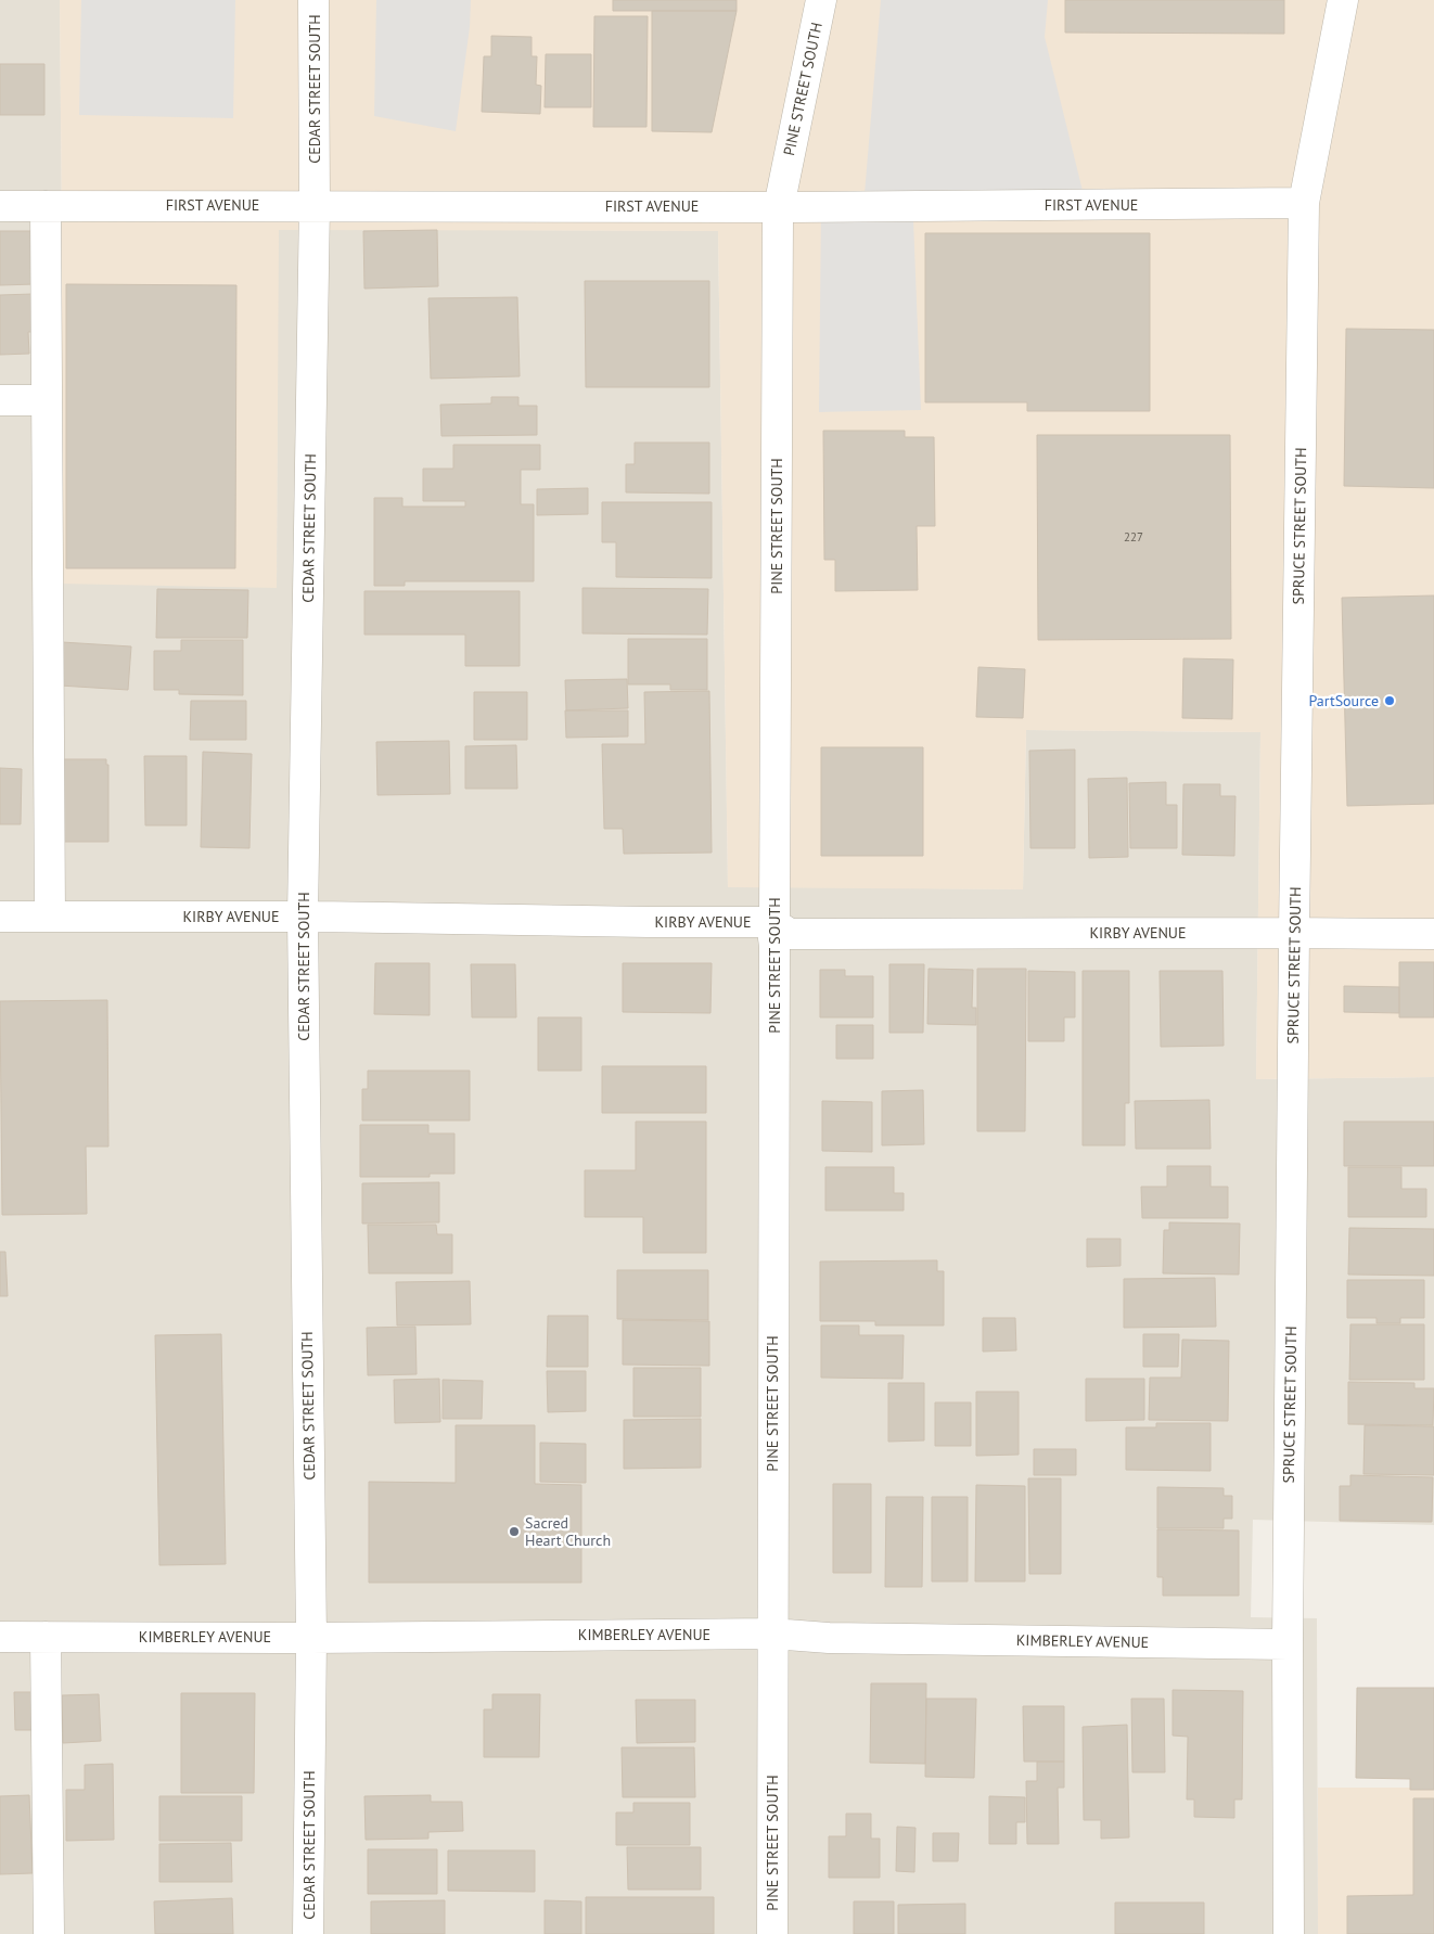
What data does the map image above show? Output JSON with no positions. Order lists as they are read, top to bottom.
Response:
{
  "streets": {
    "street": [
      "CEDAR STREET SOUTH",
      "PINE STREET SOUTH",
      "FIRST AVENUE",
      "SPRUCE STREET SOUTH",
      "KIRBY AVENUE",
      "KIMBERLEY AVENUE"
    ]
  },
  "crossings": [
    ["CEDAR STREET SOUTH", "FIRST AVENUE"],
    ["CEDAR STREET SOUTH", "KIRBY AVENUE"],
    ["CEDAR STREET SOUTH", "KIMBERLEY AVENUE"],
    ["PINE STREET SOUTH", "FIRST AVENUE"],
    ["PINE STREET SOUTH", "KIRBY AVENUE"],
    ["PINE STREET SOUTH", "KIMBERLEY AVENUE"],
    ["FIRST AVENUE", "SPRUCE STREET SOUTH"],
    ["SPRUCE STREET SOUTH", "KIRBY AVENUE"],
    ["SPRUCE STREET SOUTH", "KIMBERLEY AVENUE"]
  ],
  "places": ["PartSource", "Sacred Heart Church"],
  "house_numbers": ["227"]
}
